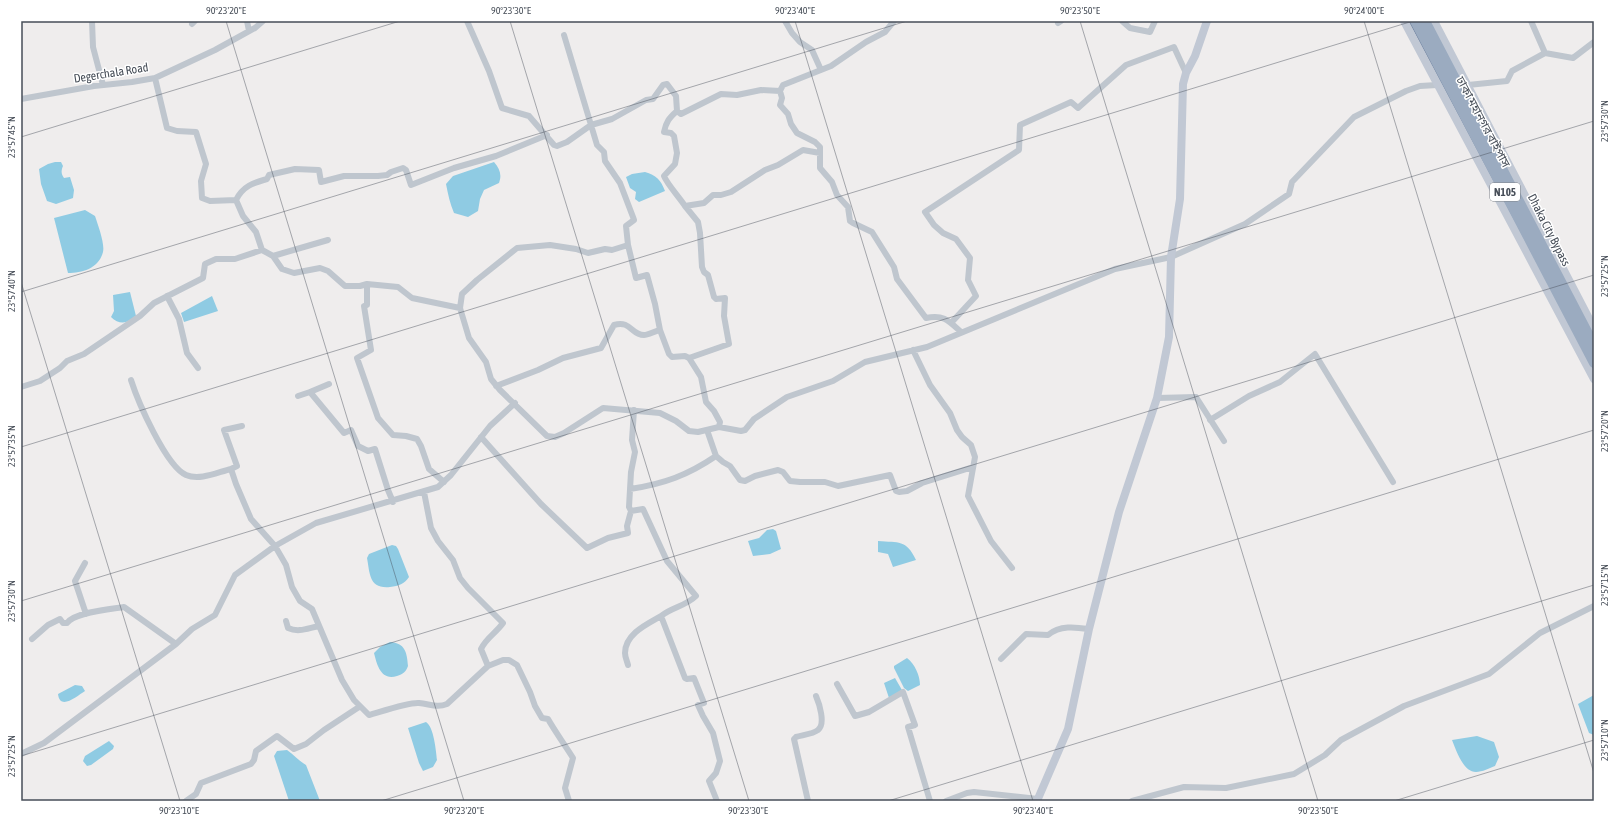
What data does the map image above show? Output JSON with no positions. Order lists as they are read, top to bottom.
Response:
{
  "streets": {
    "highway": ["ঢাকা মহানগর বাইপাস", "N105", "Dhaka City Bypass"],
    "street": ["Degerchala Road"]
  },
  "coordinates": [
    "90°23'20\"E",
    "90°23'30\"E",
    "90°23'40\"E",
    "90°23'50\"E",
    "90°24'00\"E",
    "23°57'30\"N",
    "23°57'45\"N",
    "23°57'25\"N",
    "23°57'40\"N",
    "23°57'20\"N",
    "23°57'35\"N",
    "23°57'15\"N",
    "23°57'10\"N",
    "90°23'10\"E"
  ]
}
